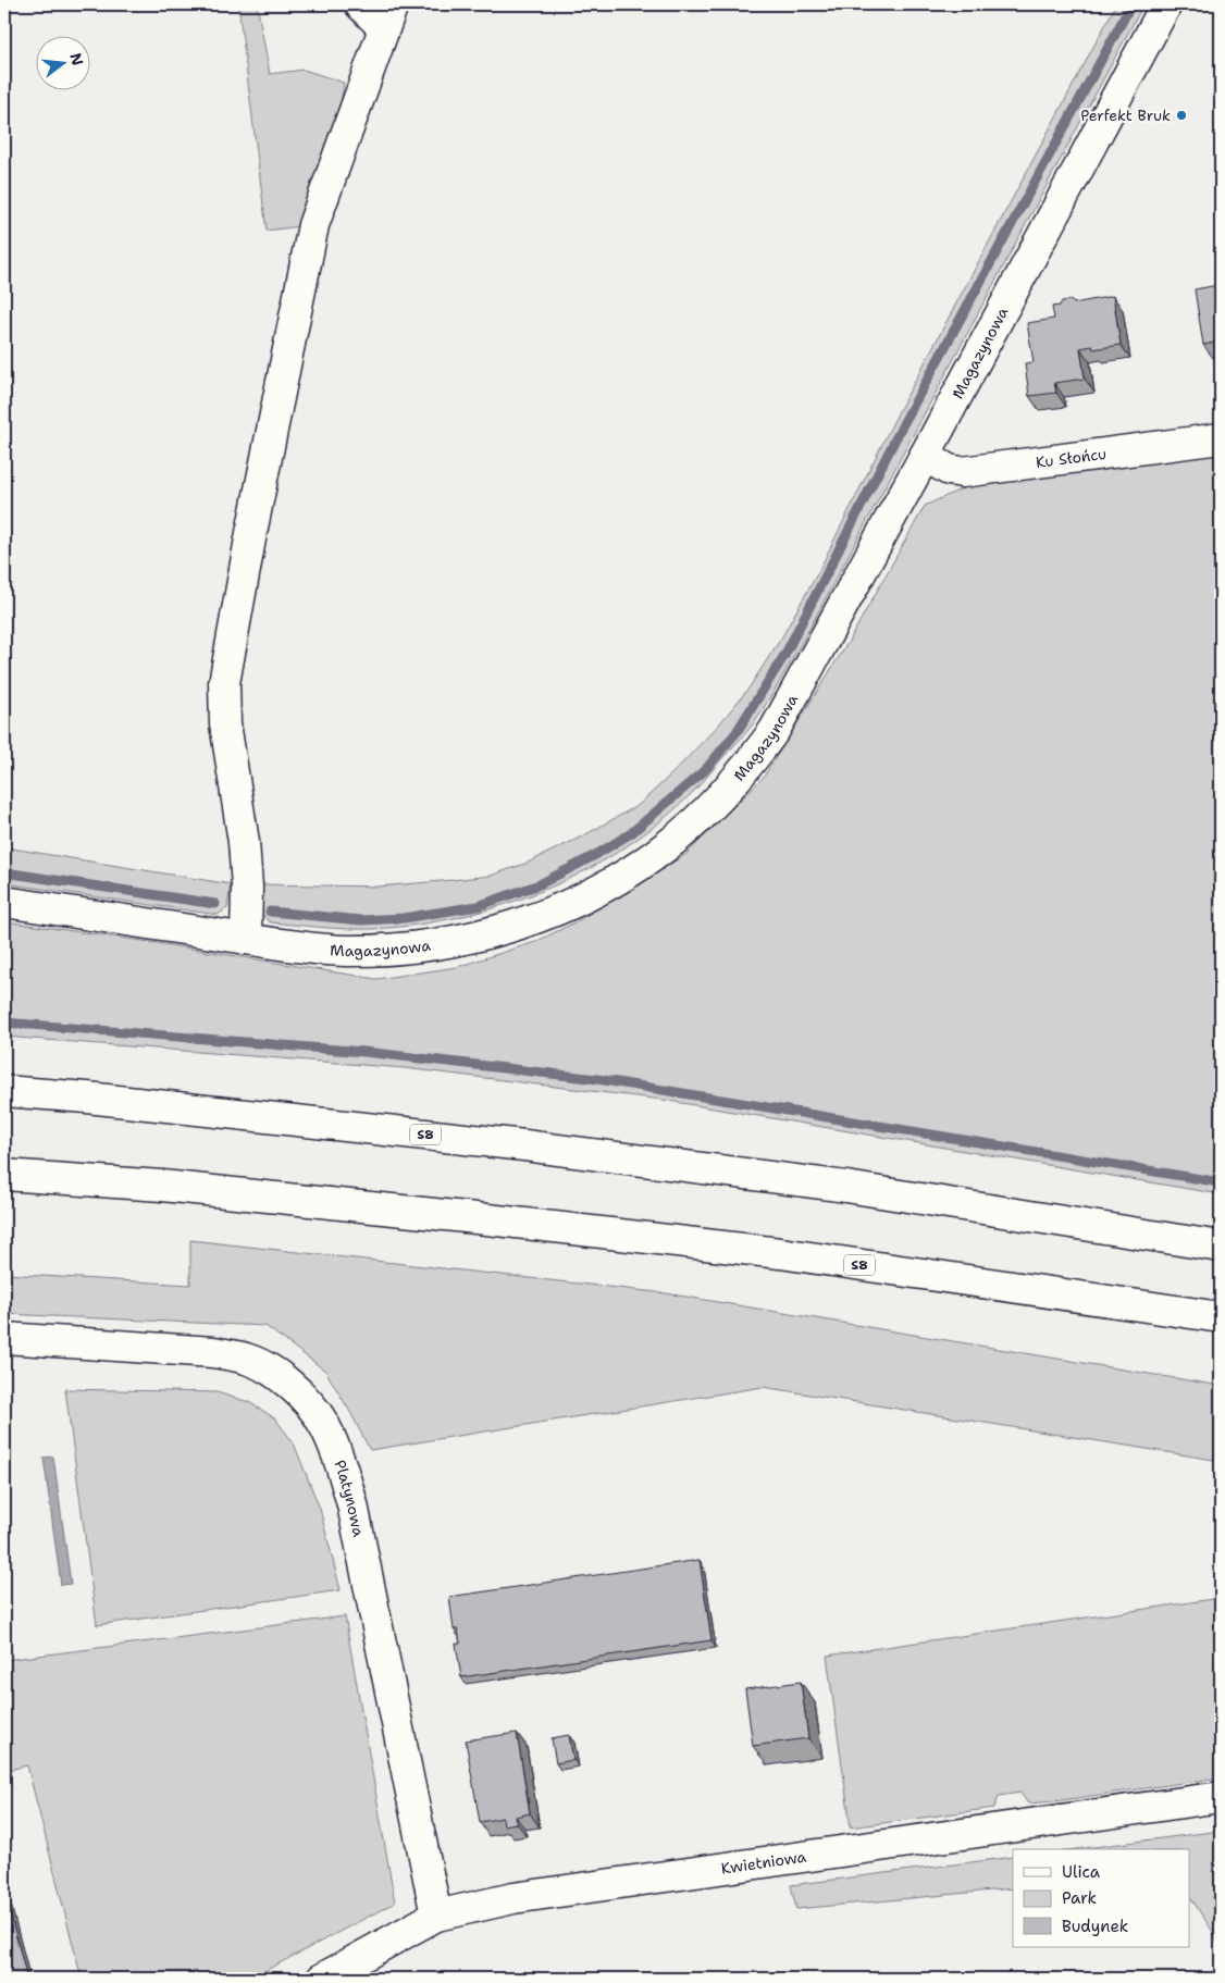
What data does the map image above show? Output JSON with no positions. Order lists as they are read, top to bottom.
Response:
{
  "streets": {
    "main road": [
      "Magazynowa",
      "Ku Słońcu",
      "S8",
      "Platynowa",
      "Kwietniowa"
    ]
  },
  "crossings": [
    ["Magazynowa", "Ku Słońcu"],
    ["Platynowa", "Kwietniowa"]
  ],
  "places": ["Perfekt Bruk"],
  "legend": ["Ulica", "Park", "Budynek"],
  "north": "right"
}
